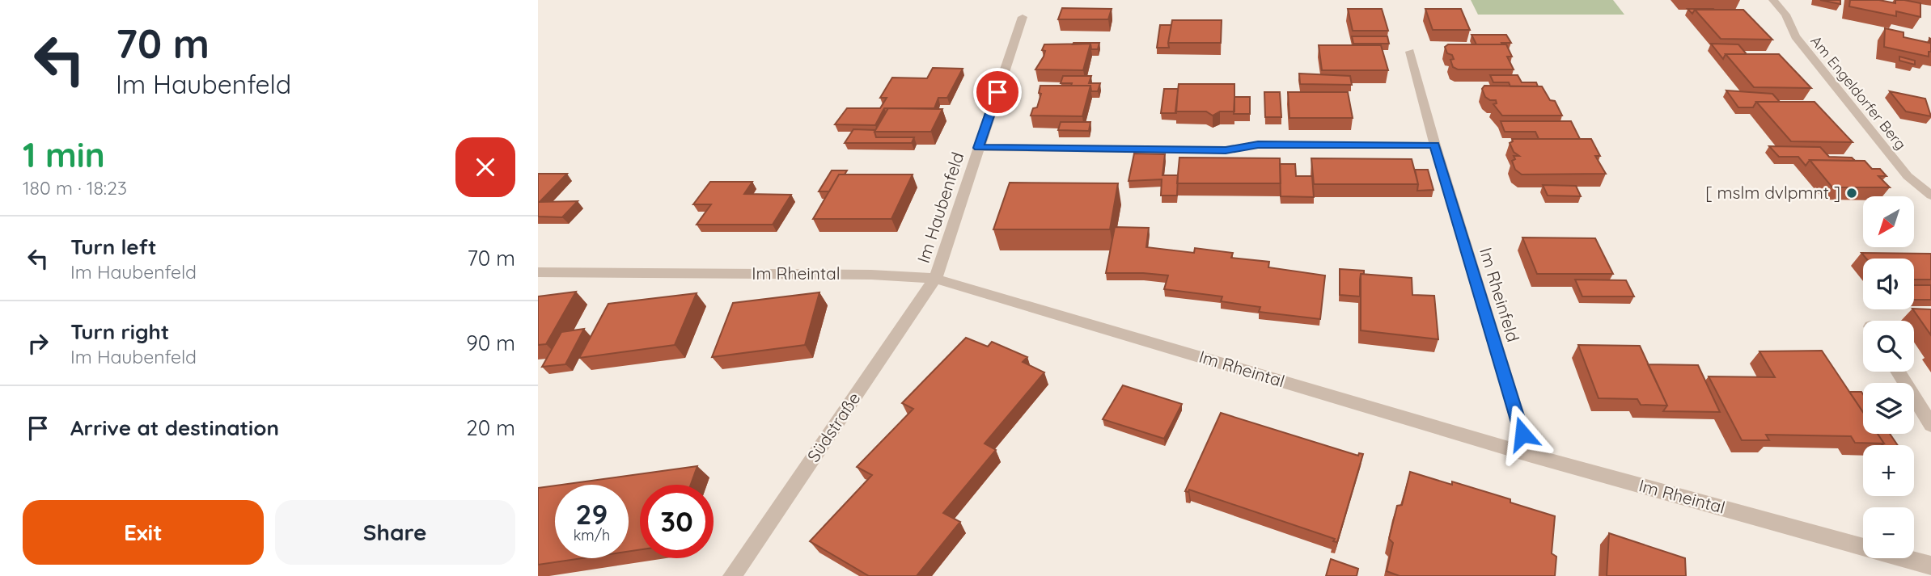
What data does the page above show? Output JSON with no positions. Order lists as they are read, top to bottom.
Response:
{
  "streets": {
    "street": [
      "Am Engeldorfer Berg",
      "Im Haubenfeld",
      "Im Rheintal",
      "Im Rheinfeld",
      "Südstraße"
    ]
  },
  "crossings": [
    ["Im Haubenfeld", "Im Rheintal"],
    ["Im Haubenfeld", "Im Rheinfeld"],
    ["Im Haubenfeld", "Südstraße"],
    ["Im Rheintal", "Im Rheinfeld"],
    ["Im Rheintal", "Südstraße"]
  ],
  "places": ["[ mslm dvlpmnt ]"],
  "north": "bottom left",
  "page": {
    "turn": ["70 m", "Im Haubenfeld"],
    "heading": ["1 min", "180 m · 18:23"],
    "map_buttons": ["+", "−"],
    "list": [
      {
        "name": "Turn left",
        "note": "Im Haubenfeld",
        "value": "70 m"
      },
      {
        "name": "Turn right",
        "note": "Im Haubenfeld",
        "value": "90 m"
      },
      {
        "name": "Arrive at destination",
        "value": "20 m"
      }
    ],
    "speed": "29 km/h",
    "limit": "30",
    "buttons": ["Exit", "Share"]
  }
}
